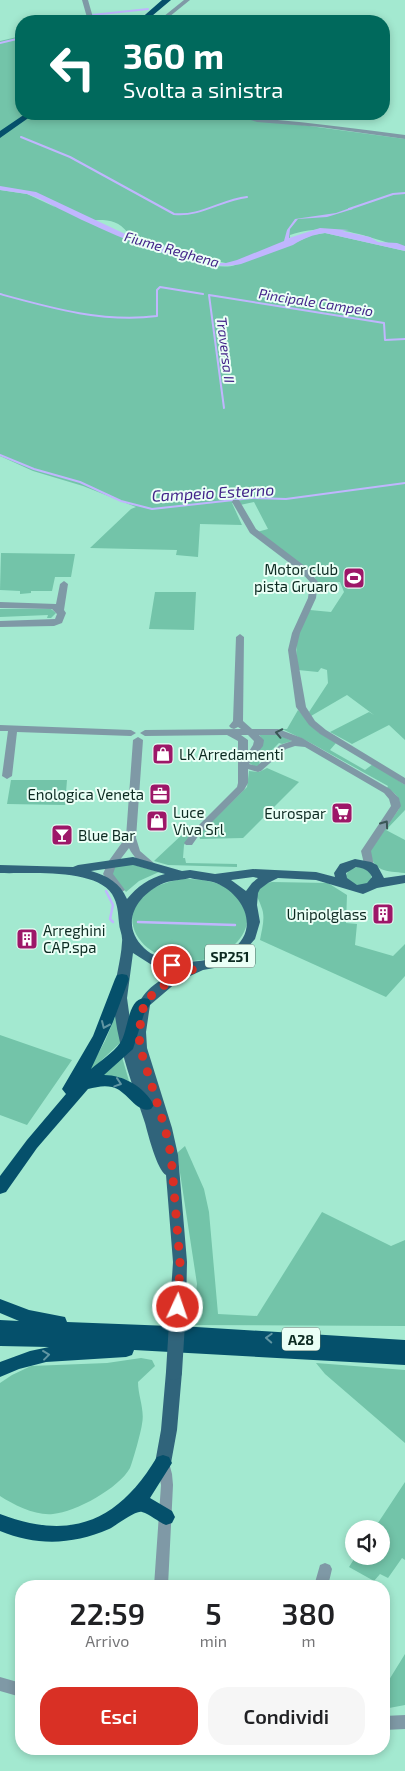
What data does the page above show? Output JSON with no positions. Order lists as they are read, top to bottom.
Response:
{
  "streets": {
    "highway": ["A28"],
    "main road": ["SP251"]
  },
  "water": [
    "Fiume Reghena",
    "Pincipale Campeio",
    "Traversa II",
    "Campeio Esterno"
  ],
  "places": {
    "sports": ["Motor club pista Gruaro"],
    "shop": ["LK Arredamenti", "Luce Viva Srl"],
    "office": ["Enologica Veneta"],
    "supermarket": ["Eurospar"],
    "bar": ["Blue Bar"],
    "building": ["Unipolglass", "Arreghini CAP.spa"]
  },
  "page": {
    "turn": ["360 m", "Svolta a sinistra"],
    "eta": [
      "22:59",
      "Arrivo",
      "5",
      "min",
      "380",
      "m"
    ],
    "buttons": ["Esci", "Condividi"]
  }
}
